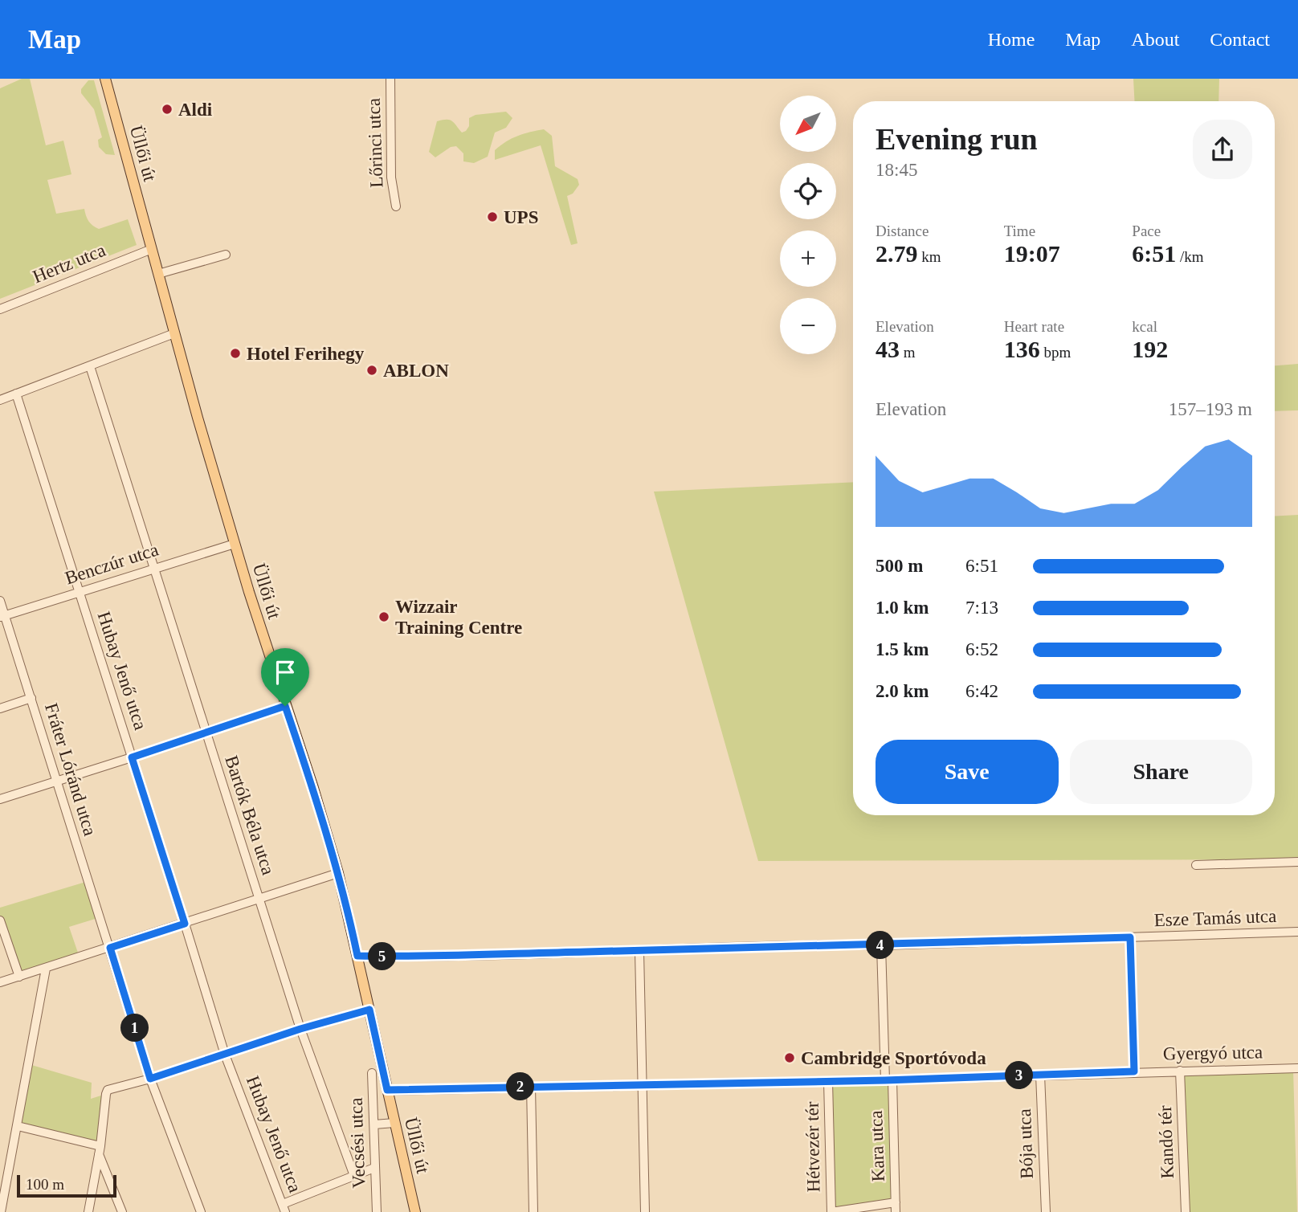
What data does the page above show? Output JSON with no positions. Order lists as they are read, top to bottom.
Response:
{
  "streets": {
    "main road": ["Üllői út"],
    "street": [
      "Lőrinci utca",
      "Hertz utca",
      "Benczúr utca",
      "Hubay Jenő utca",
      "Fráter Lóránd utca",
      "Bartók Béla utca",
      "Esze Tamás utca",
      "Gyergyó utca",
      "Kandó tér",
      "Vecsési utca",
      "Bója utca",
      "Kara utca",
      "Hétvezér tér"
    ]
  },
  "crossings": [
    ["Üllői út", "Hertz utca"],
    ["Üllői út", "Benczúr utca"],
    ["Üllői út", "Esze Tamás utca"],
    ["Üllői út", "Gyergyó utca"],
    ["Benczúr utca", "Hubay Jenő utca"],
    ["Benczúr utca", "Fráter Lóránd utca"],
    ["Benczúr utca", "Bartók Béla utca"],
    ["Esze Tamás utca", "Kara utca"],
    ["Gyergyó utca", "Kandó tér"],
    ["Gyergyó utca", "Bója utca"],
    ["Gyergyó utca", "Kara utca"],
    ["Gyergyó utca", "Hétvezér tér"]
  ],
  "places": [
    "Aldi",
    "UPS",
    "Hotel Ferihegy",
    "ABLON",
    "Wizzair Training Centre",
    "Cambridge Sportóvoda"
  ],
  "scale_bar": "100 m",
  "north": "bottom left",
  "page": {
    "header": "Map",
    "nav": [
      "Home",
      "Map",
      "About",
      "Contact"
    ],
    "map_buttons": ["+", "−"],
    "heading": ["Evening run", "18:45"],
    "stats": [
      ["Distance", "2.79 km"],
      ["Time", "19:07"],
      ["Pace", "6:51 /km"],
      ["Elevation", "43 m"],
      ["Heart rate", "136 bpm"],
      ["kcal", "192"]
    ],
    "chart": ["Elevation", "157–193 m"],
    "list": [
      {
        "name": "500 m",
        "note": "6:51"
      },
      {
        "name": "1.0 km",
        "note": "7:13"
      },
      {
        "name": "1.5 km",
        "note": "6:52"
      },
      {
        "name": "2.0 km",
        "note": "6:42"
      }
    ],
    "buttons": ["Save", "Share"],
    "pins": [
      "4",
      "5",
      "1",
      "3",
      "2"
    ],
    "scale": "100 m"
  }
}
